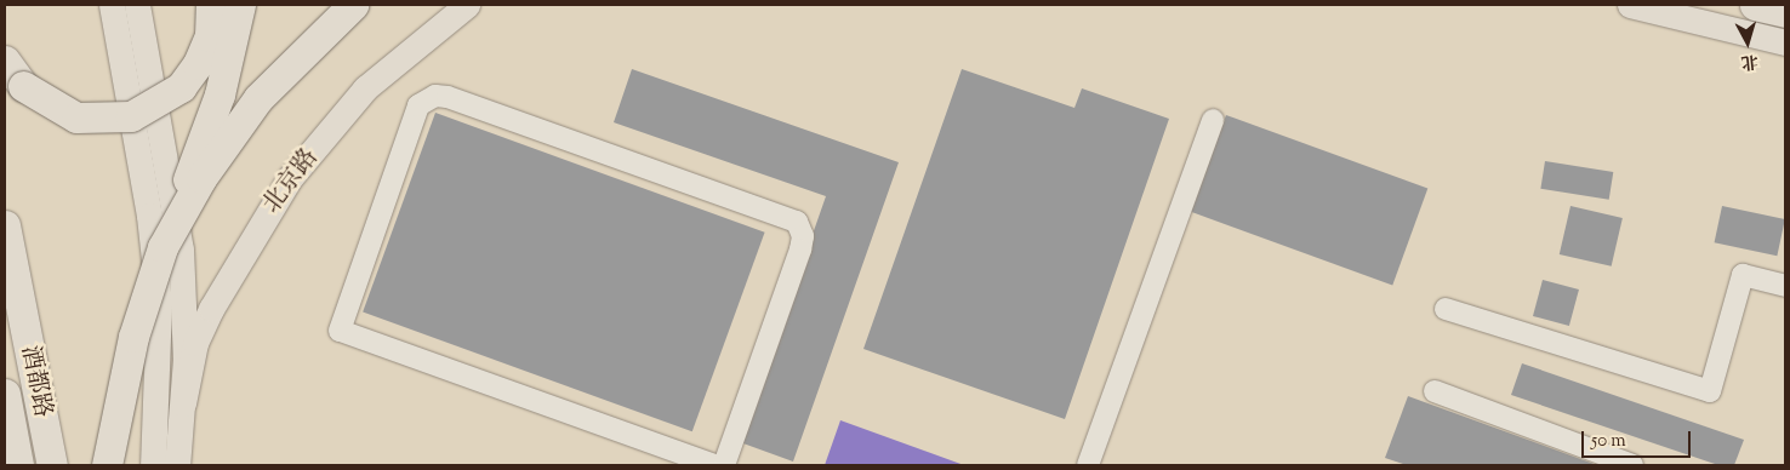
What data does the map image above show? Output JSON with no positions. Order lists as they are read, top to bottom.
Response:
{
  "streets": {
    "highway": ["酒都路"],
    "main road": ["北京路"]
  },
  "scale_bar": "50 m",
  "north": "bottom"
}
